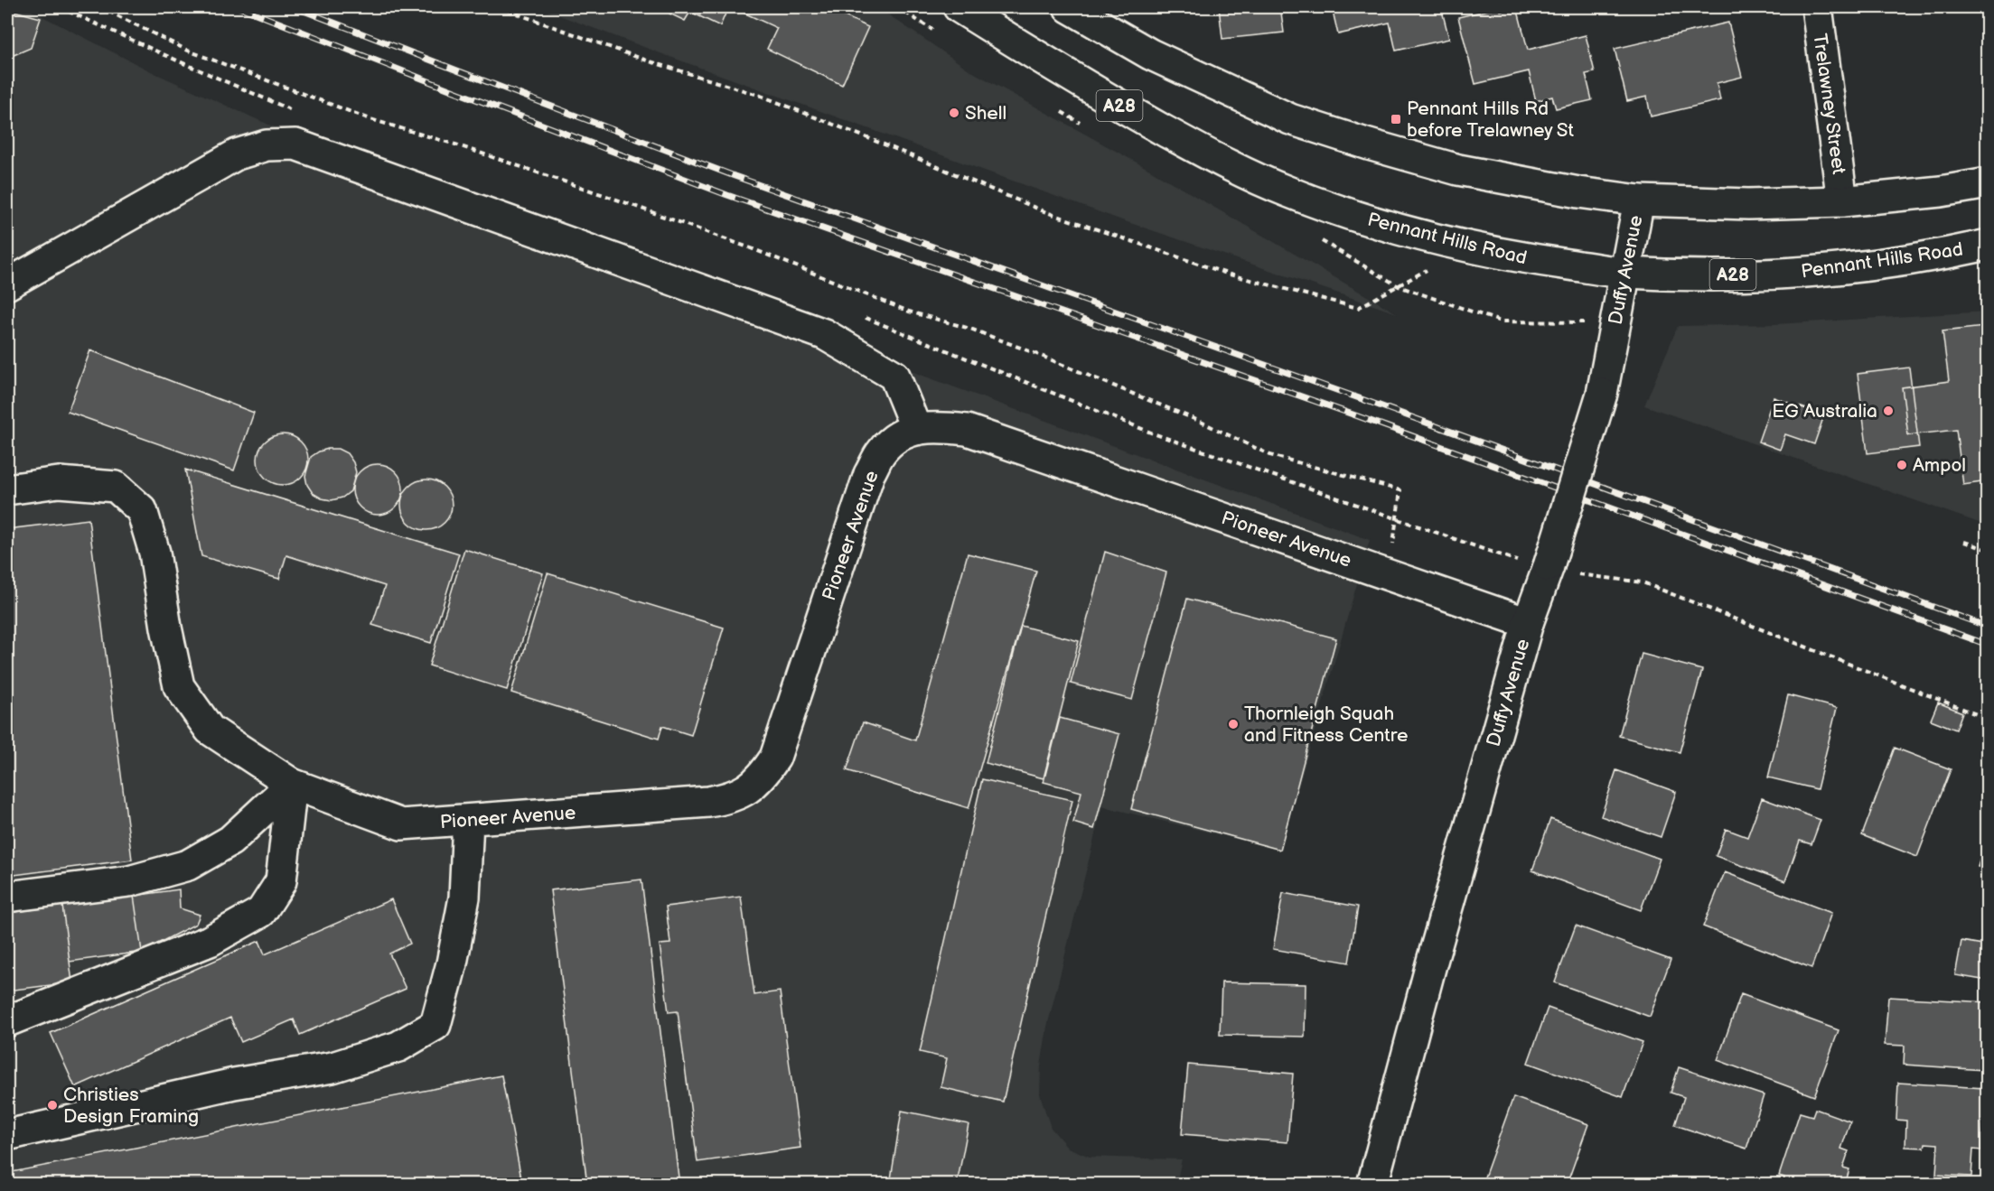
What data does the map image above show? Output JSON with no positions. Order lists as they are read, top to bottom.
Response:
{
  "streets": {
    "main road": [
      "Trelawney Street",
      "A28",
      "Pennant Hills Road",
      "Duffy Avenue",
      "Pioneer Avenue"
    ]
  },
  "crossings": [
    ["Pennant Hills Road", "Duffy Avenue"],
    ["Duffy Avenue", "Pioneer Avenue"]
  ],
  "places": {
    "other": [
      "Shell",
      "EG Australia",
      "Ampol",
      "Thornleigh Squah and Fitness Centre",
      "Christies Design Framing"
    ],
    "transit": ["Pennant Hills Rd before Trelawney St"]
  }
}
